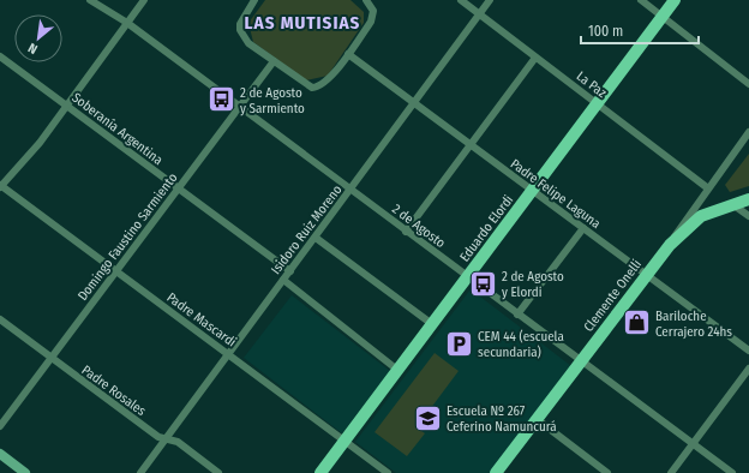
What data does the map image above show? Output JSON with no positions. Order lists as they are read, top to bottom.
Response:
{
  "streets": {
    "main road": ["Eduardo Elordi", "Clemente Onelli"],
    "street": [
      "La Paz",
      "Soberanía Argentina",
      "Padre Felipe Laguna",
      "2 de Agosto",
      "Isidoro Ruiz Moreno",
      "Domingo Faustino Sarmiento",
      "Padre Mascardi",
      "Padre Rosales"
    ]
  },
  "crossings": [
    ["La Paz", "Eduardo Elordi"],
    ["La Paz", "Isidoro Ruiz Moreno"],
    ["La Paz", "Clemente Onelli"],
    ["Soberanía Argentina", "Isidoro Ruiz Moreno"],
    ["Soberanía Argentina", "Domingo Faustino Sarmiento"],
    ["Padre Felipe Laguna", "Eduardo Elordi"],
    ["Padre Felipe Laguna", "Isidoro Ruiz Moreno"],
    ["Padre Felipe Laguna", "Clemente Onelli"],
    ["2 de Agosto", "Eduardo Elordi"],
    ["2 de Agosto", "Isidoro Ruiz Moreno"],
    ["2 de Agosto", "Domingo Faustino Sarmiento"],
    ["2 de Agosto", "Clemente Onelli"],
    ["Eduardo Elordi", "Padre Mascardi"],
    ["Isidoro Ruiz Moreno", "Padre Mascardi"],
    ["Isidoro Ruiz Moreno", "Padre Rosales"],
    ["Domingo Faustino Sarmiento", "Padre Mascardi"],
    ["Domingo Faustino Sarmiento", "Padre Rosales"]
  ],
  "districts": ["LAS MUTISIAS"],
  "places": {
    "bus stop": ["2 de Agosto y Sarmiento", "2 de Agosto y Elordi"],
    "shop": ["Bariloche Cerrajero 24hs"],
    "parking": ["CEM 44 (escuela secundaria)"],
    "school or university": ["Escuela Nº 267 Ceferino Namuncurá"]
  },
  "scale_bar": "100 m",
  "north": "bottom left"
}
